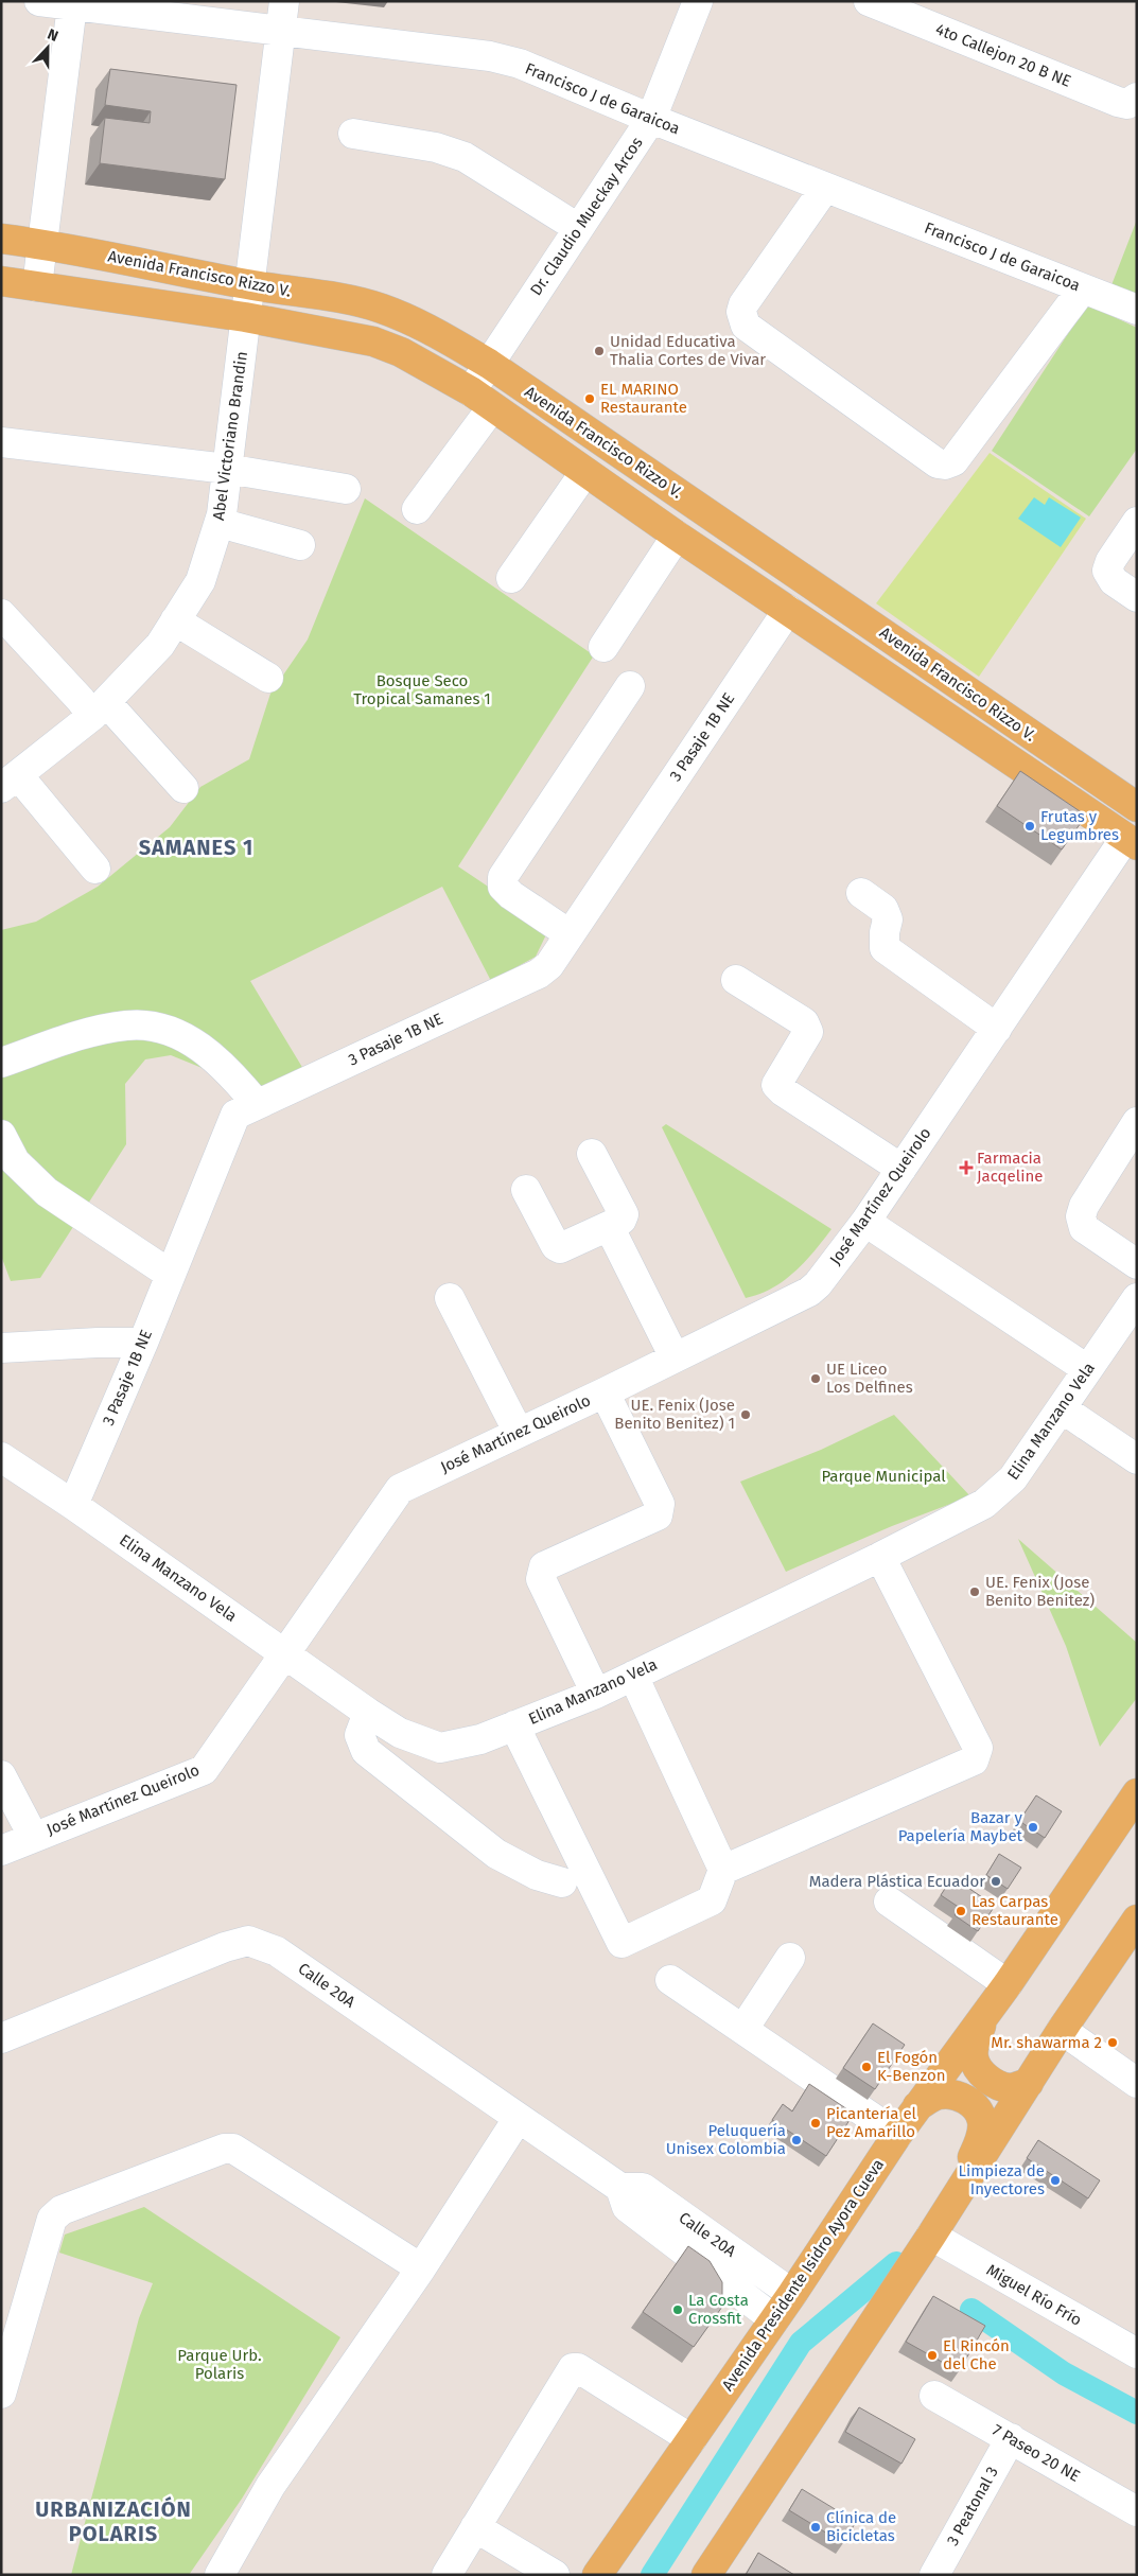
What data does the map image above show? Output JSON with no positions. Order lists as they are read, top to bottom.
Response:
{
  "streets": {
    "main road": ["Avenida Francisco Rizzo V.", "Avenida Presidente Isidro Ayora Cueva"],
    "street": [
      "4to Callejon 20 B NE",
      "Francisco J de Garaicoa",
      "Dr. Claudio Mueckay Arcos",
      "Abel Victoriano Brandin",
      "3 Pasaje 1B NE",
      "José Martínez Queirolo",
      "Elina Manzano Vela",
      "Calle 20A",
      "Miguel Río Frío",
      "7 Paseo 20 NE",
      "3 Peatonal 3"
    ]
  },
  "crossings": [
    ["Francisco J de Garaicoa", "Dr. Claudio Mueckay Arcos"],
    ["Francisco J de Garaicoa", "Abel Victoriano Brandin"],
    ["Dr. Claudio Mueckay Arcos", "Avenida Francisco Rizzo V."],
    ["Avenida Francisco Rizzo V.", "Abel Victoriano Brandin"],
    ["Avenida Francisco Rizzo V.", "3 Pasaje 1B NE"],
    ["Avenida Francisco Rizzo V.", "José Martínez Queirolo"],
    ["3 Pasaje 1B NE", "Elina Manzano Vela"],
    ["José Martínez Queirolo", "Elina Manzano Vela"],
    ["Calle 20A", "Avenida Presidente Isidro Ayora Cueva"],
    ["7 Paseo 20 NE", "3 Peatonal 3"]
  ],
  "districts": ["SAMANES 1", "URBANIZACIÓN POLARIS"],
  "parks": ["Bosque Seco Tropical Samanes 1", "Parque Municipal", "Parque Urb. Polaris"],
  "places": {
    "other": [
      "Unidad Educativa Thalia Cortes de Vivar",
      "EL MARINO Restaurante",
      "Frutas y Legumbres",
      "UE Liceo Los Delfines",
      "UE. Fenix (Jose Benito Benitez) 1",
      "UE. Fenix (Jose Benito Benitez)",
      "Bazar y Papelería Maybet",
      "Madera Plástica Ecuador",
      "Las Carpas Restaurante",
      "Mr. shawarma 2",
      "El Fogón K-Benzon",
      "Picantería el Pez Amarillo",
      "Peluquería Unisex Colombia",
      "Limpieza de Inyectores",
      "La Costa Crossfit",
      "El Rincón del Che",
      "Clínica de Bicicletas"
    ],
    "health": ["Farmacia Jacqeline"]
  },
  "north": "top"
}
